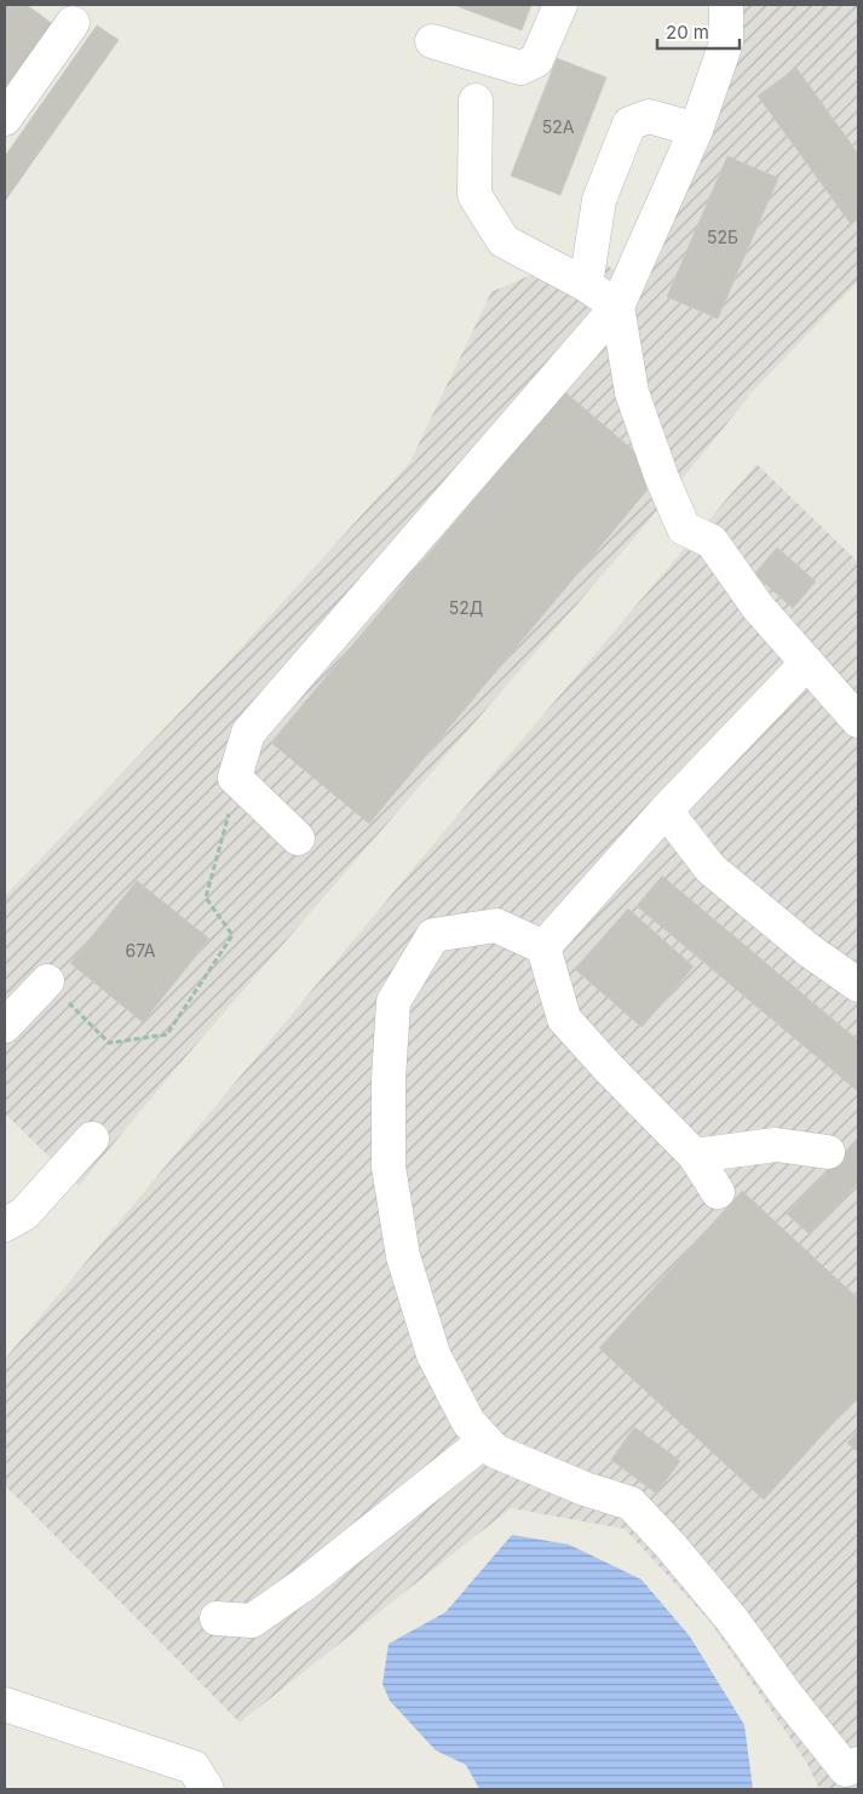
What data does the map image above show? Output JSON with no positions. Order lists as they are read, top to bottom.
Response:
{
  "house_numbers": [
    "52А",
    "52Б",
    "52Д",
    "67А"
  ],
  "scale_bar": "20 m"
}
